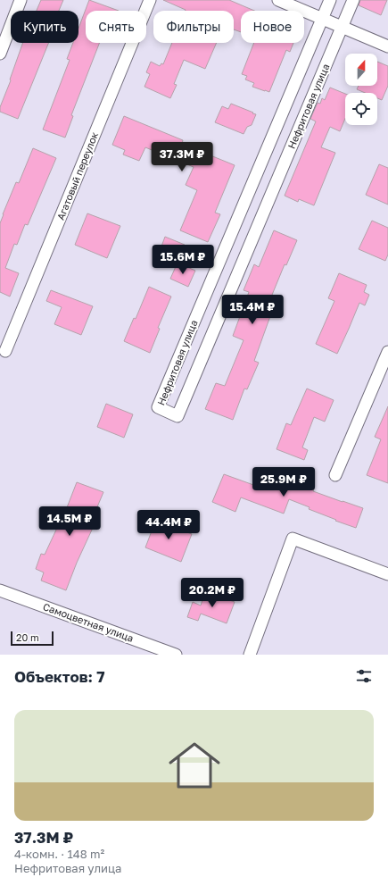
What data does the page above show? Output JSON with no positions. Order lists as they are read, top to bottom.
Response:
{
  "streets": {
    "street": ["Нефритовая улица", "Агатовый переулок", "Самоцветная улица"]
  },
  "scale_bar": "20 m",
  "north": "top",
  "page": {
    "chip": [
      "Купить",
      "Снять",
      "Фильтры",
      "Новое"
    ],
    "price": [
      "37.3M ₽",
      "15.6M ₽",
      "15.4M ₽",
      "25.9M ₽",
      "14.5M ₽",
      "44.4M ₽",
      "20.2M ₽"
    ],
    "scale": "20 m",
    "heading": "Объектов: 7",
    "list": [
      {
        "name": "37.3M ₽",
        "note": "4-комн. · 148 m² · Нефритовая улица"
      }
    ]
  }
}
